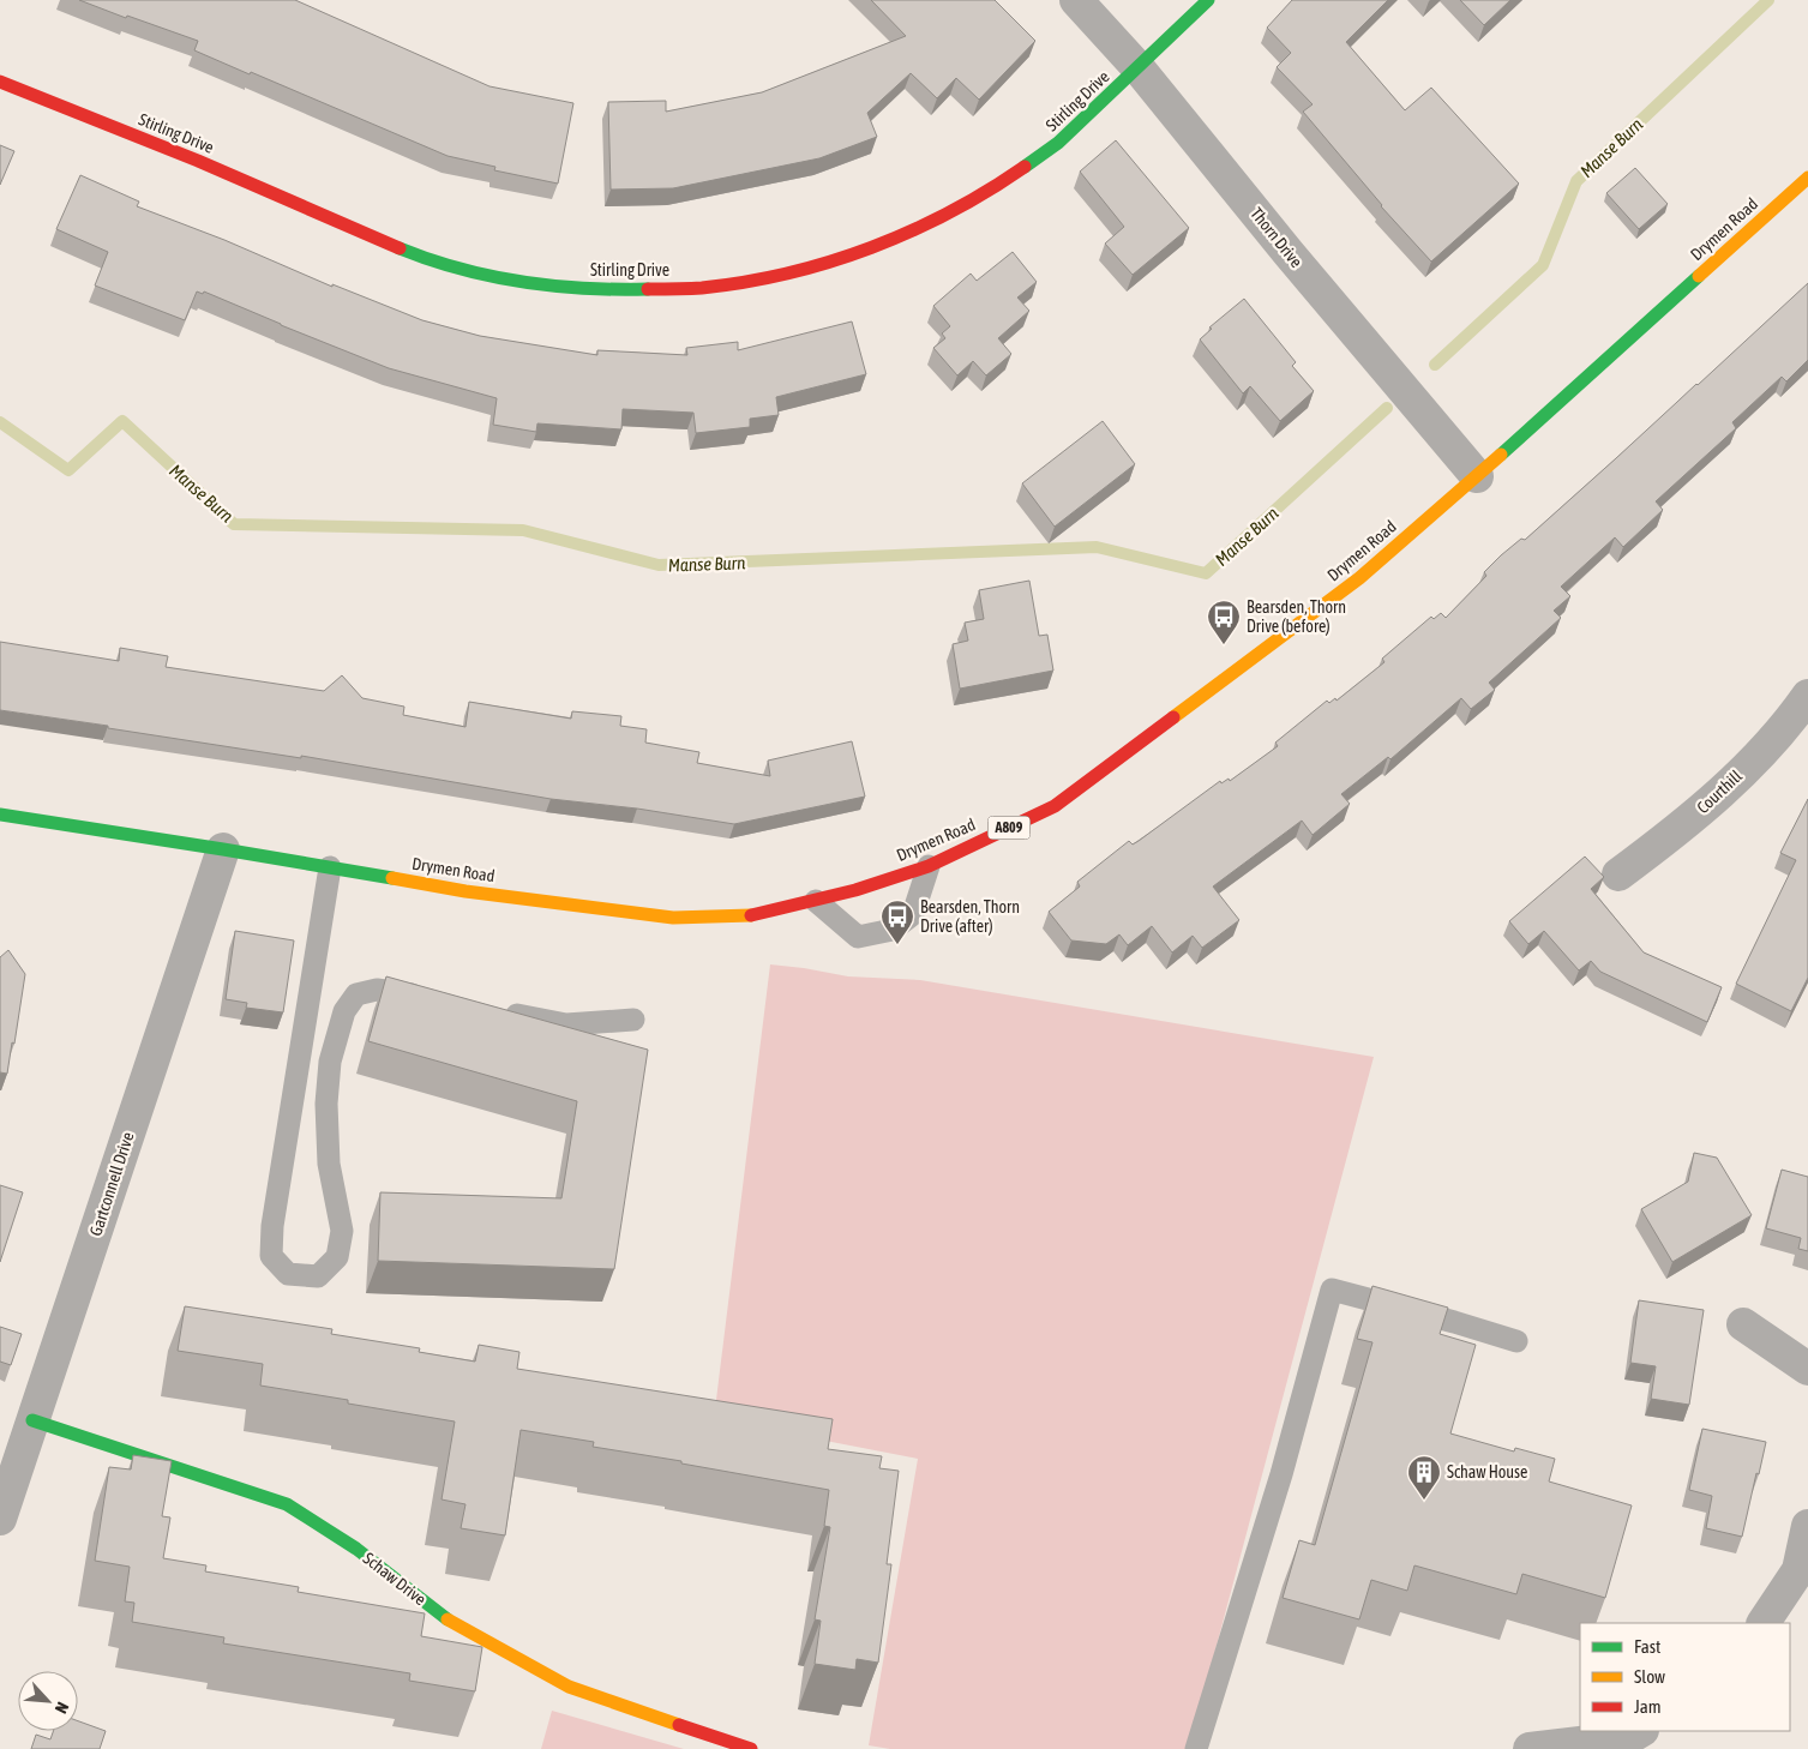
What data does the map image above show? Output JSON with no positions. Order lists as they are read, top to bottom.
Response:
{
  "streets": {
    "street": [
      "Stirling Drive",
      "Drymen Road",
      "Thorn Drive",
      "Courthill",
      "A809",
      "Gartconnell Drive",
      "Schaw Drive"
    ]
  },
  "crossings": [
    ["Stirling Drive", "Thorn Drive"],
    ["Drymen Road", "Thorn Drive"],
    ["Drymen Road", "Gartconnell Drive"],
    ["Gartconnell Drive", "Schaw Drive"]
  ],
  "water": ["Manse Burn"],
  "places": {
    "bus stop": ["Bearsden, Thorn Drive (before)", "Bearsden, Thorn Drive (after)"],
    "building": ["Schaw House"]
  },
  "legend": ["Fast", "Slow", "Jam"],
  "north": "bottom right"
}
